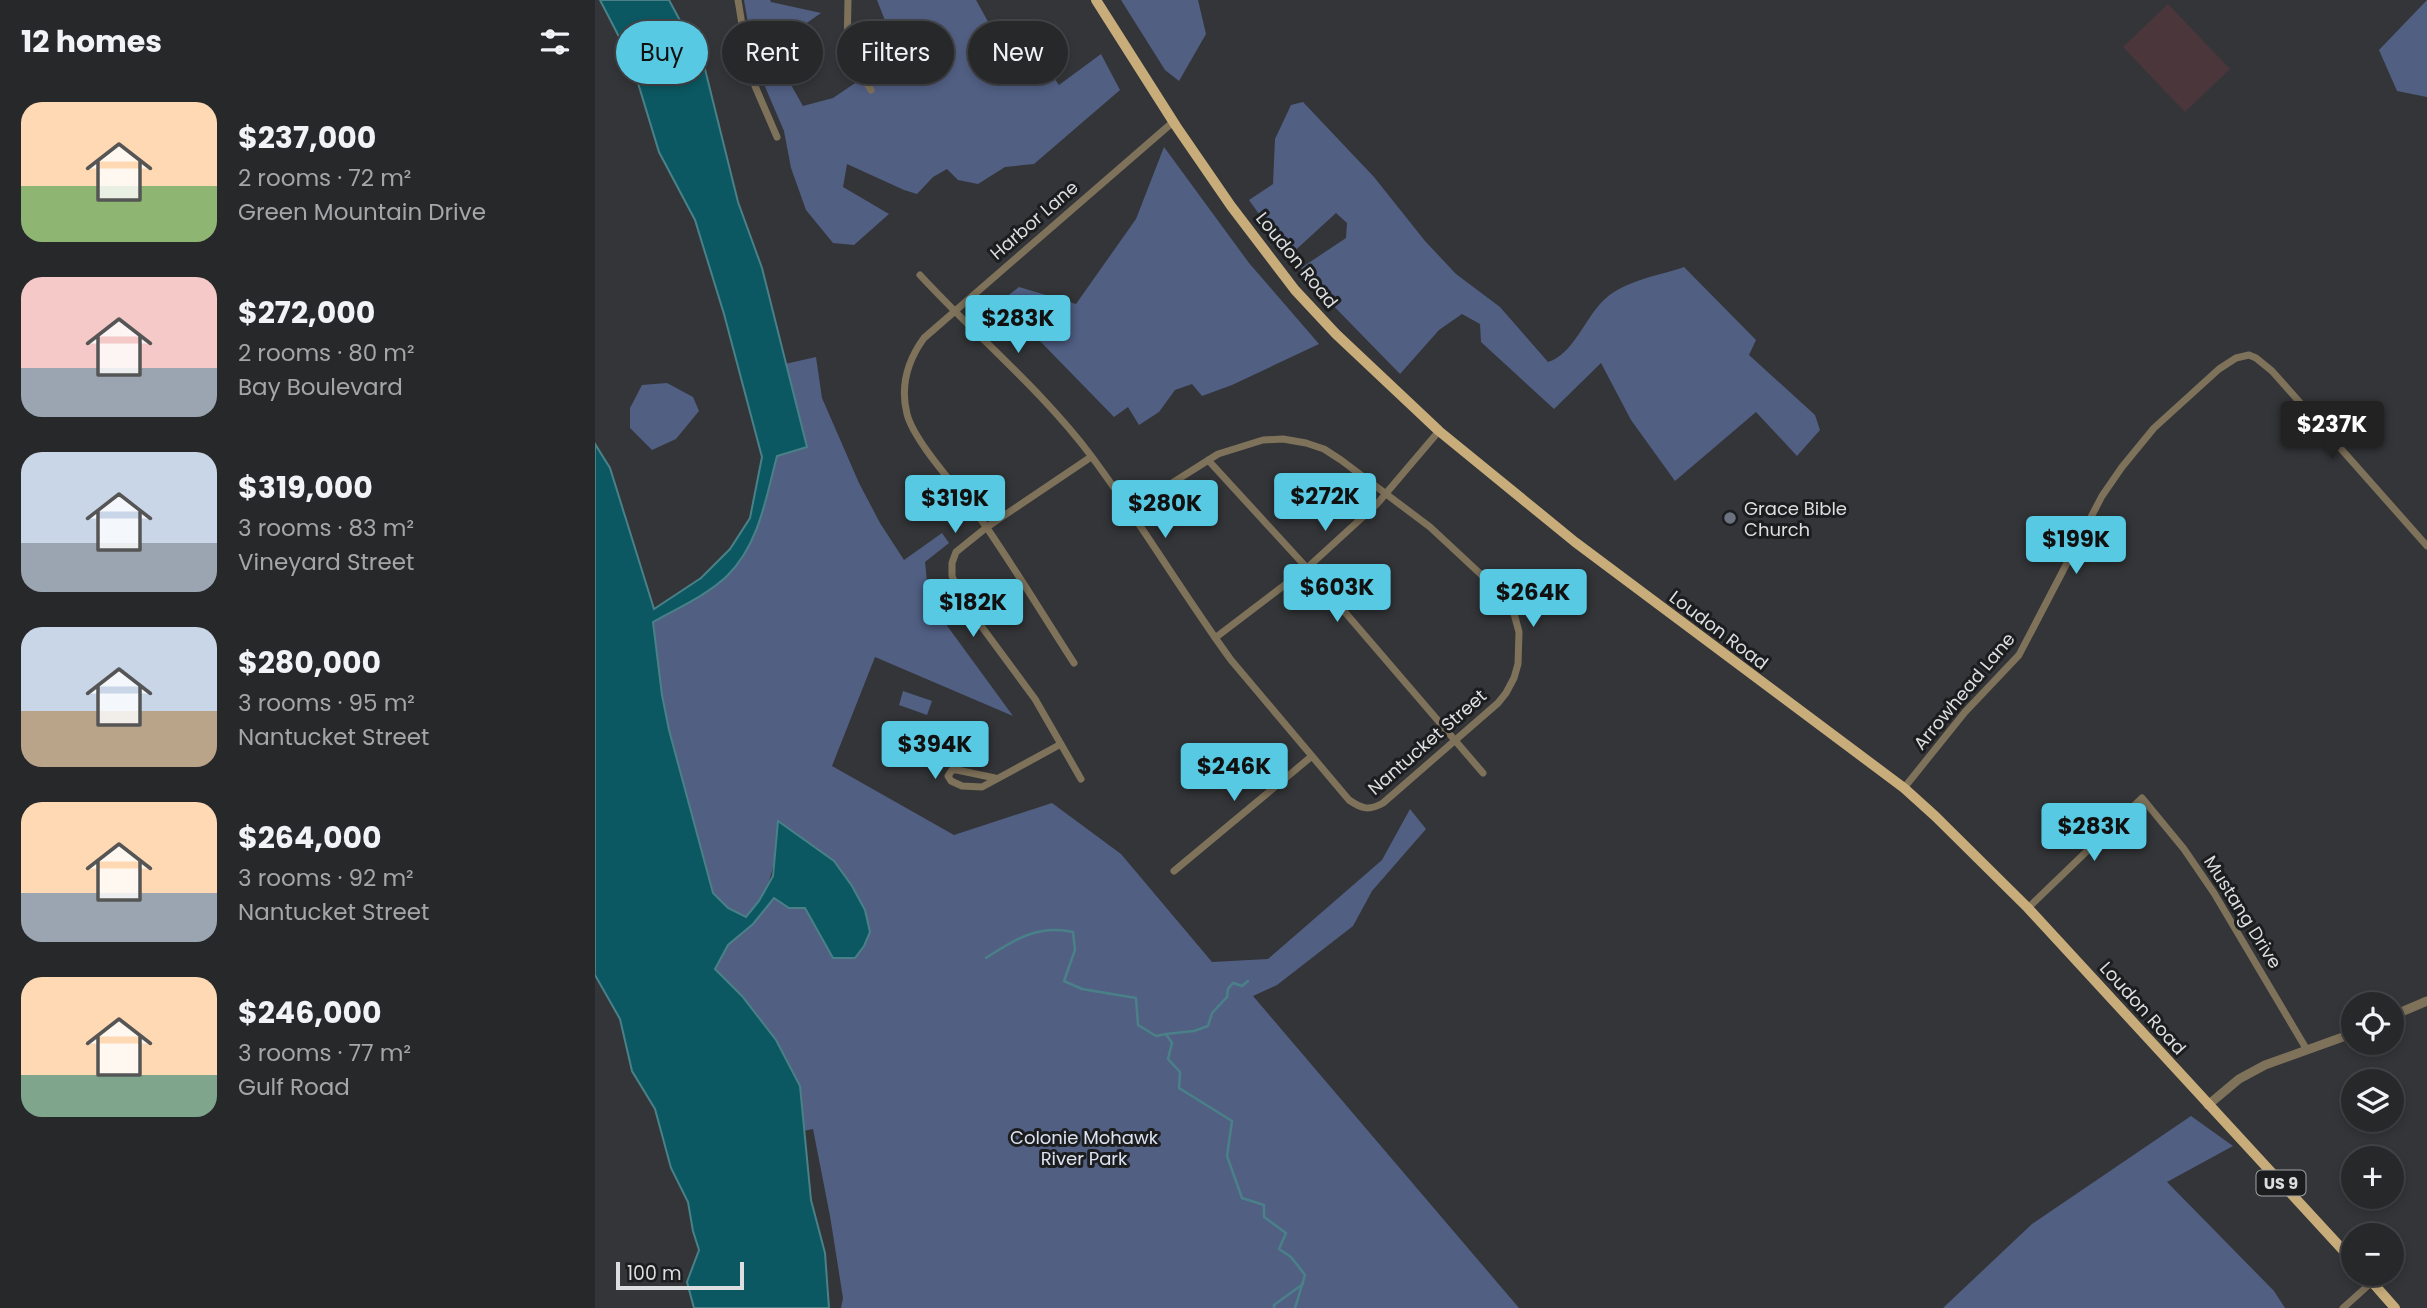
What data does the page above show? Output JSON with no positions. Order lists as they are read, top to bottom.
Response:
{
  "streets": {
    "main road": ["Loudon Road", "US 9"],
    "street": [
      "Harbor Lane",
      "Arrowhead Lane",
      "Nantucket Street",
      "Mustang Drive"
    ]
  },
  "crossings": [
    ["Harbor Lane", "Loudon Road"],
    ["Harbor Lane", "Nantucket Street"],
    ["Loudon Road", "Arrowhead Lane"],
    ["Loudon Road", "Mustang Drive"]
  ],
  "parks": ["Colonie Mohawk River Park"],
  "places": ["Grace Bible Church"],
  "scale_bar": "100 m",
  "page": {
    "heading": "12 homes",
    "chip": [
      "Buy",
      "Rent",
      "Filters",
      "New"
    ],
    "list": [
      {
        "name": "$237,000",
        "note": "2 rooms · 72 m² · Green Mountain Drive"
      },
      {
        "name": "$272,000",
        "note": "2 rooms · 80 m² · Bay Boulevard"
      },
      {
        "name": "$319,000",
        "note": "3 rooms · 83 m² · Vineyard Street"
      },
      {
        "name": "$280,000",
        "note": "3 rooms · 95 m² · Nantucket Street"
      },
      {
        "name": "$264,000",
        "note": "3 rooms · 92 m² · Nantucket Street"
      },
      {
        "name": "$246,000",
        "note": "3 rooms · 77 m² · Gulf Road"
      }
    ],
    "price": [
      "$283K",
      "$237K",
      "$272K",
      "$319K",
      "$280K",
      "$199K",
      "$603K",
      "$264K",
      "$182K",
      "$394K",
      "$246K",
      "$283K"
    ],
    "map_buttons": ["+", "−"],
    "scale": "100 m"
  }
}
